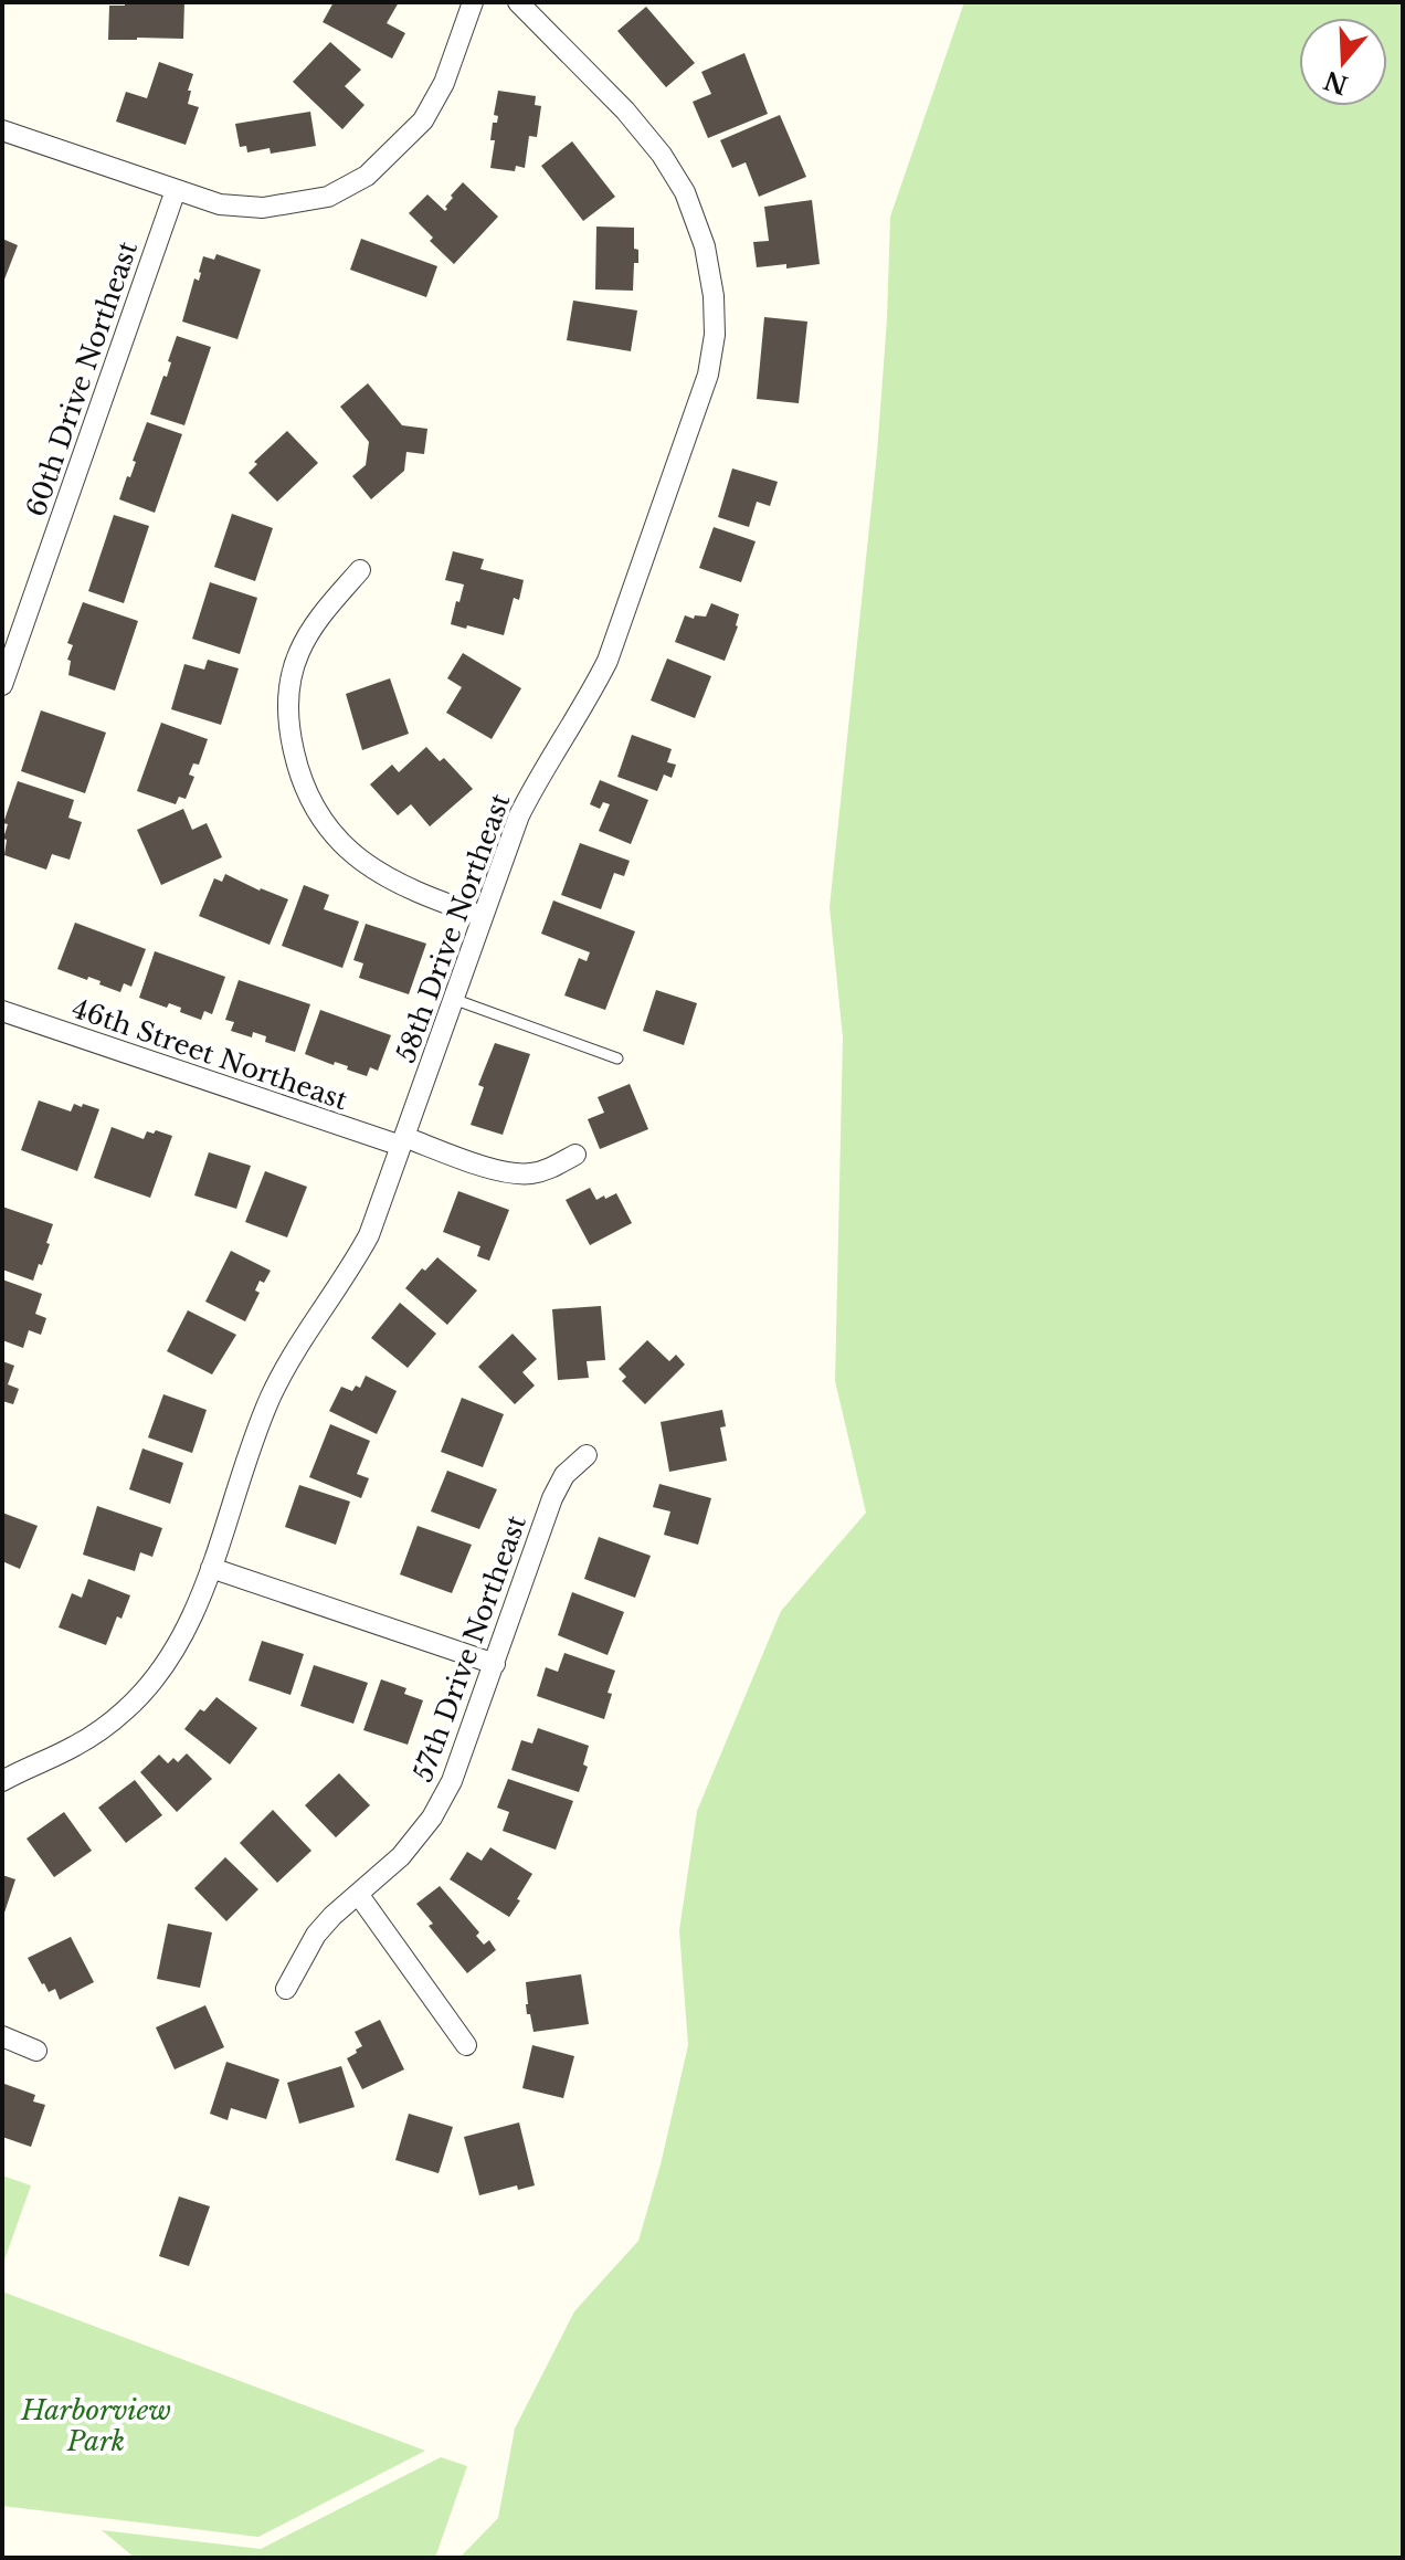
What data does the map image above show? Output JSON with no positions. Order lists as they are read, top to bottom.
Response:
{
  "streets": {
    "street": [
      "60th Drive Northeast",
      "58th Drive Northeast",
      "46th Street Northeast",
      "57th Drive Northeast"
    ]
  },
  "crossings": [
    ["58th Drive Northeast", "46th Street Northeast"]
  ],
  "parks": ["Harborview Park"],
  "north": "bottom"
}
